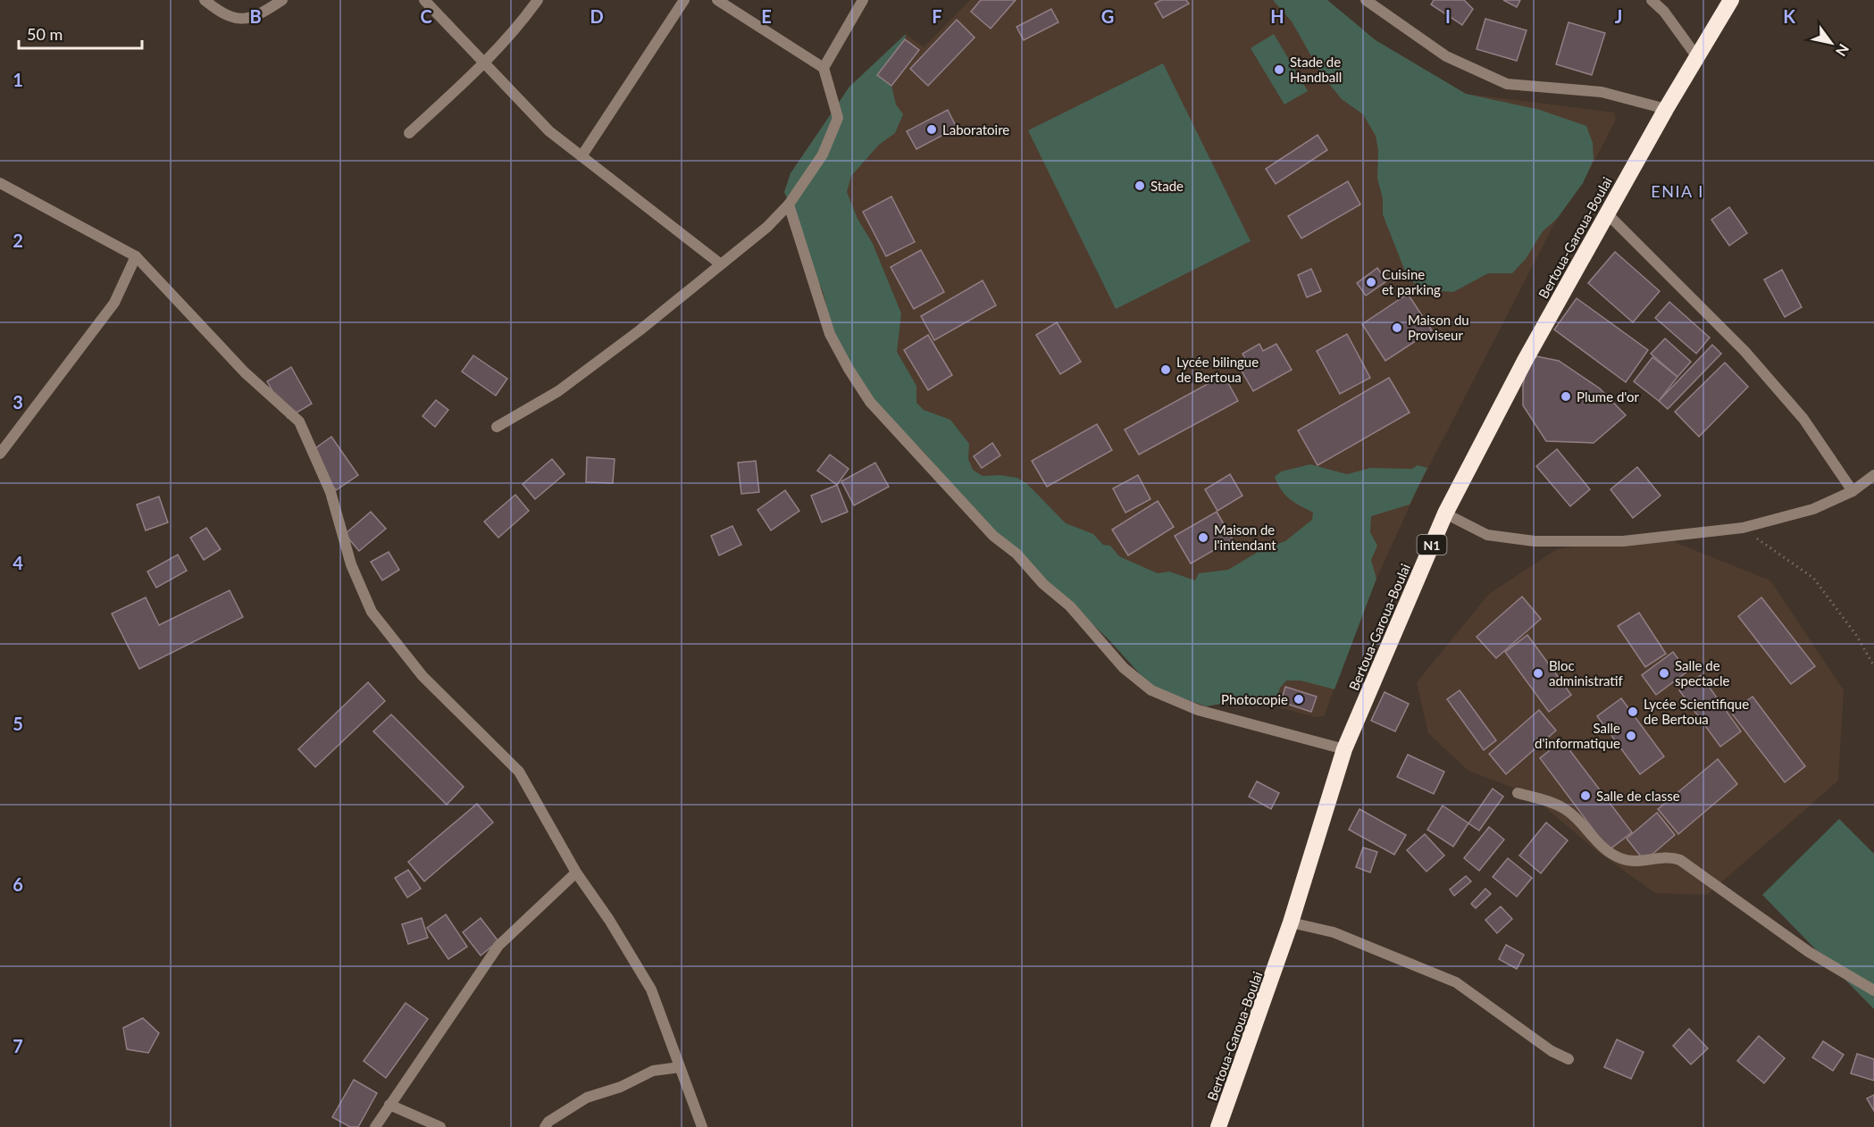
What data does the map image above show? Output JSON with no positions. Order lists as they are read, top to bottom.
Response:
{
  "streets": {
    "highway": ["Bertoua-Garoua-Boulai", "N1"]
  },
  "districts": ["ENIA I"],
  "places": [
    "Stade de Handball",
    "Laboratoire",
    "Stade",
    "Cuisine et parking",
    "Maison du Proviseur",
    "Lycée bilingue de Bertoua",
    "Plume d'or",
    "Maison de l'intendant",
    "Bloc administratif",
    "Salle de spectacle",
    "Photocopie",
    "Lycée Scientifique de Bertoua",
    "Salle d'informatique",
    "Salle de classe"
  ],
  "scale_bar": "50 m",
  "north": "bottom right",
  "grid": {
    "columns": [
      "B",
      "C",
      "D",
      "E",
      "F",
      "G",
      "H",
      "I",
      "J",
      "K"
    ],
    "rows": [
      "1",
      "2",
      "3",
      "4",
      "5",
      "6",
      "7"
    ]
  }
}
